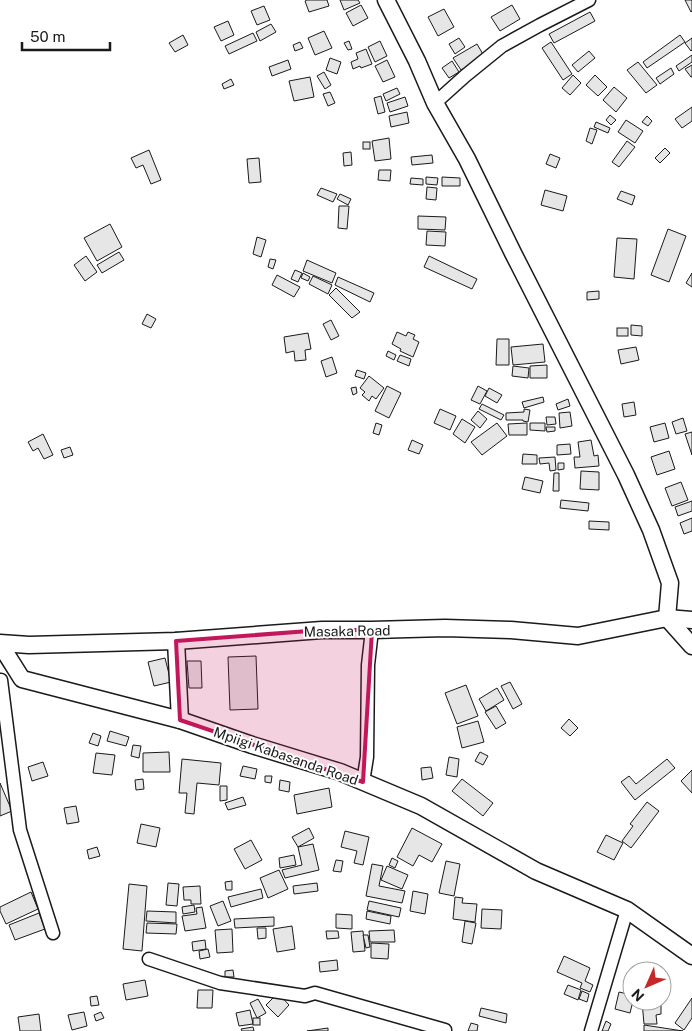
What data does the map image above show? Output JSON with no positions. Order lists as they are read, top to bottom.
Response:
{
  "streets": {
    "main road": ["Masaka Road", "Mpiigi Kabasanda Road"]
  },
  "scale_bar": "50 m",
  "north": "bottom left"
}
